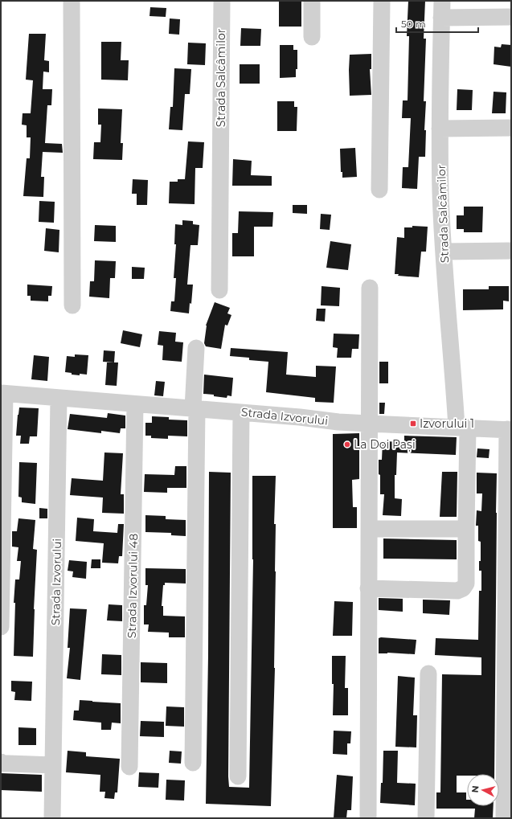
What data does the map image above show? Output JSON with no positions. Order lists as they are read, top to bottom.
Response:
{
  "streets": {
    "street": ["Strada Salcâmilor", "Strada Izvorului", "Strada Izvorului 48"]
  },
  "crossings": [
    ["Strada Salcâmilor", "Strada Izvorului"],
    ["Strada Izvorului", "Strada Izvorului 48"]
  ],
  "places": {
    "transit": ["Izvorului 1"],
    "other": ["La Doi Pași"]
  },
  "scale_bar": "50 m",
  "north": "left"
}
